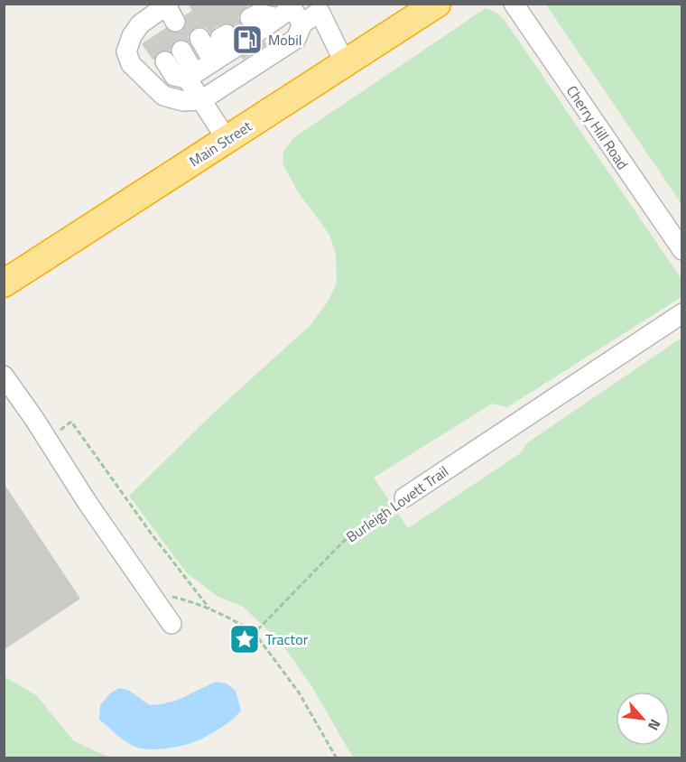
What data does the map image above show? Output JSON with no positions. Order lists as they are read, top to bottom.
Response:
{
  "streets": {
    "highway": ["Main Street"],
    "street": ["Cherry Hill Road", "Burleigh Lovett Trail"]
  },
  "places": {
    "fuel station": ["Mobil"],
    "place": ["Tractor"]
  },
  "north": "bottom right"
}
